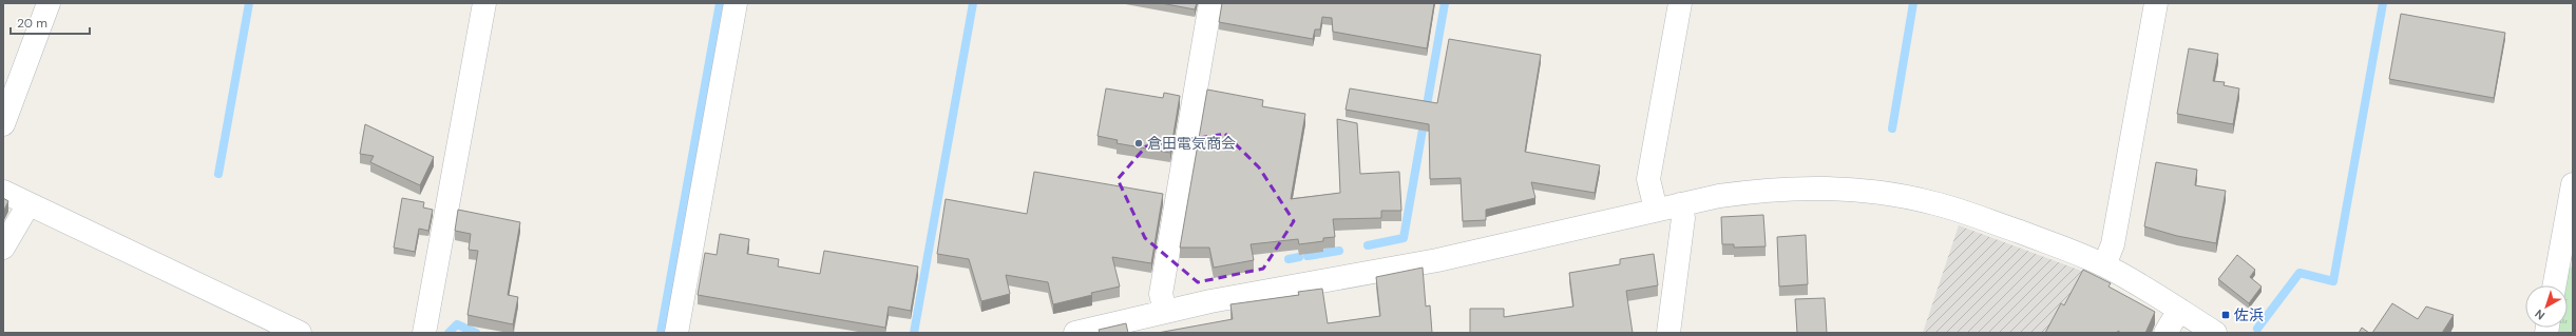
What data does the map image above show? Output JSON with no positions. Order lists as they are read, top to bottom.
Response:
{
  "places": {
    "other": ["倉田電気商会"],
    "transit": ["佐浜"]
  },
  "scale_bar": "20 m",
  "north": "bottom left"
}
